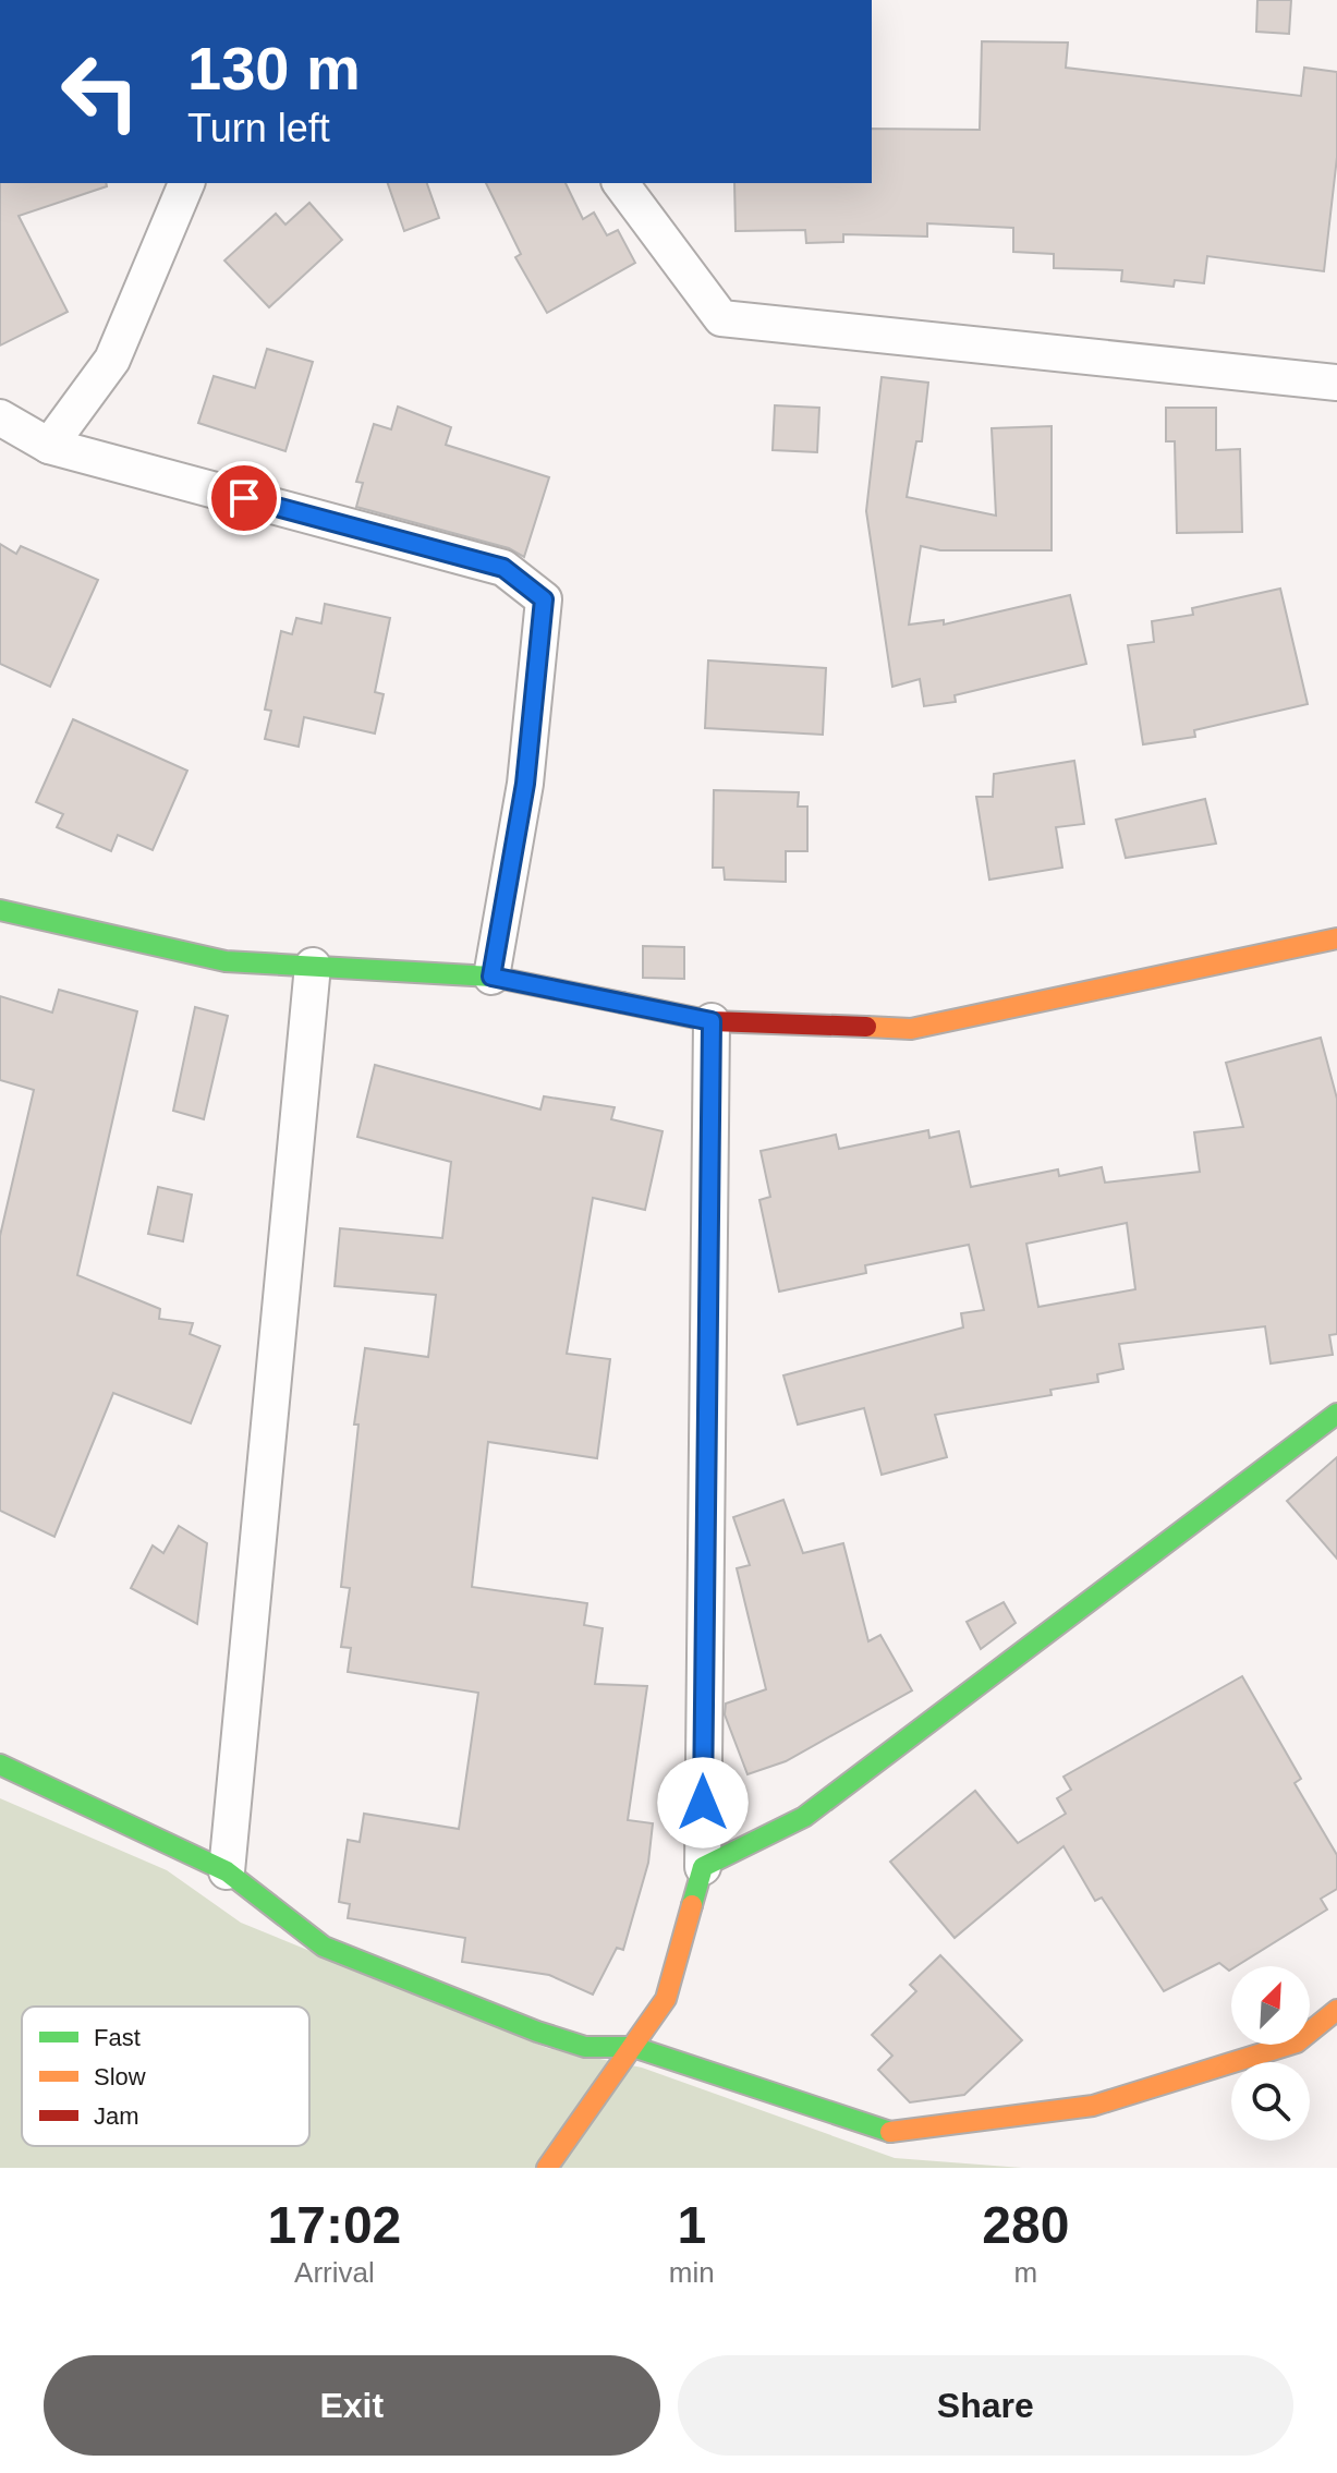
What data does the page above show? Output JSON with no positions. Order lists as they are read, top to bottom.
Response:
{
  "legend": ["Fast", "Slow", "Jam"],
  "north": "top right",
  "page": {
    "turn": ["130 m", "Turn left"],
    "eta": [
      "17:02",
      "Arrival",
      "1",
      "min",
      "280",
      "m"
    ],
    "buttons": ["Exit", "Share"]
  }
}
